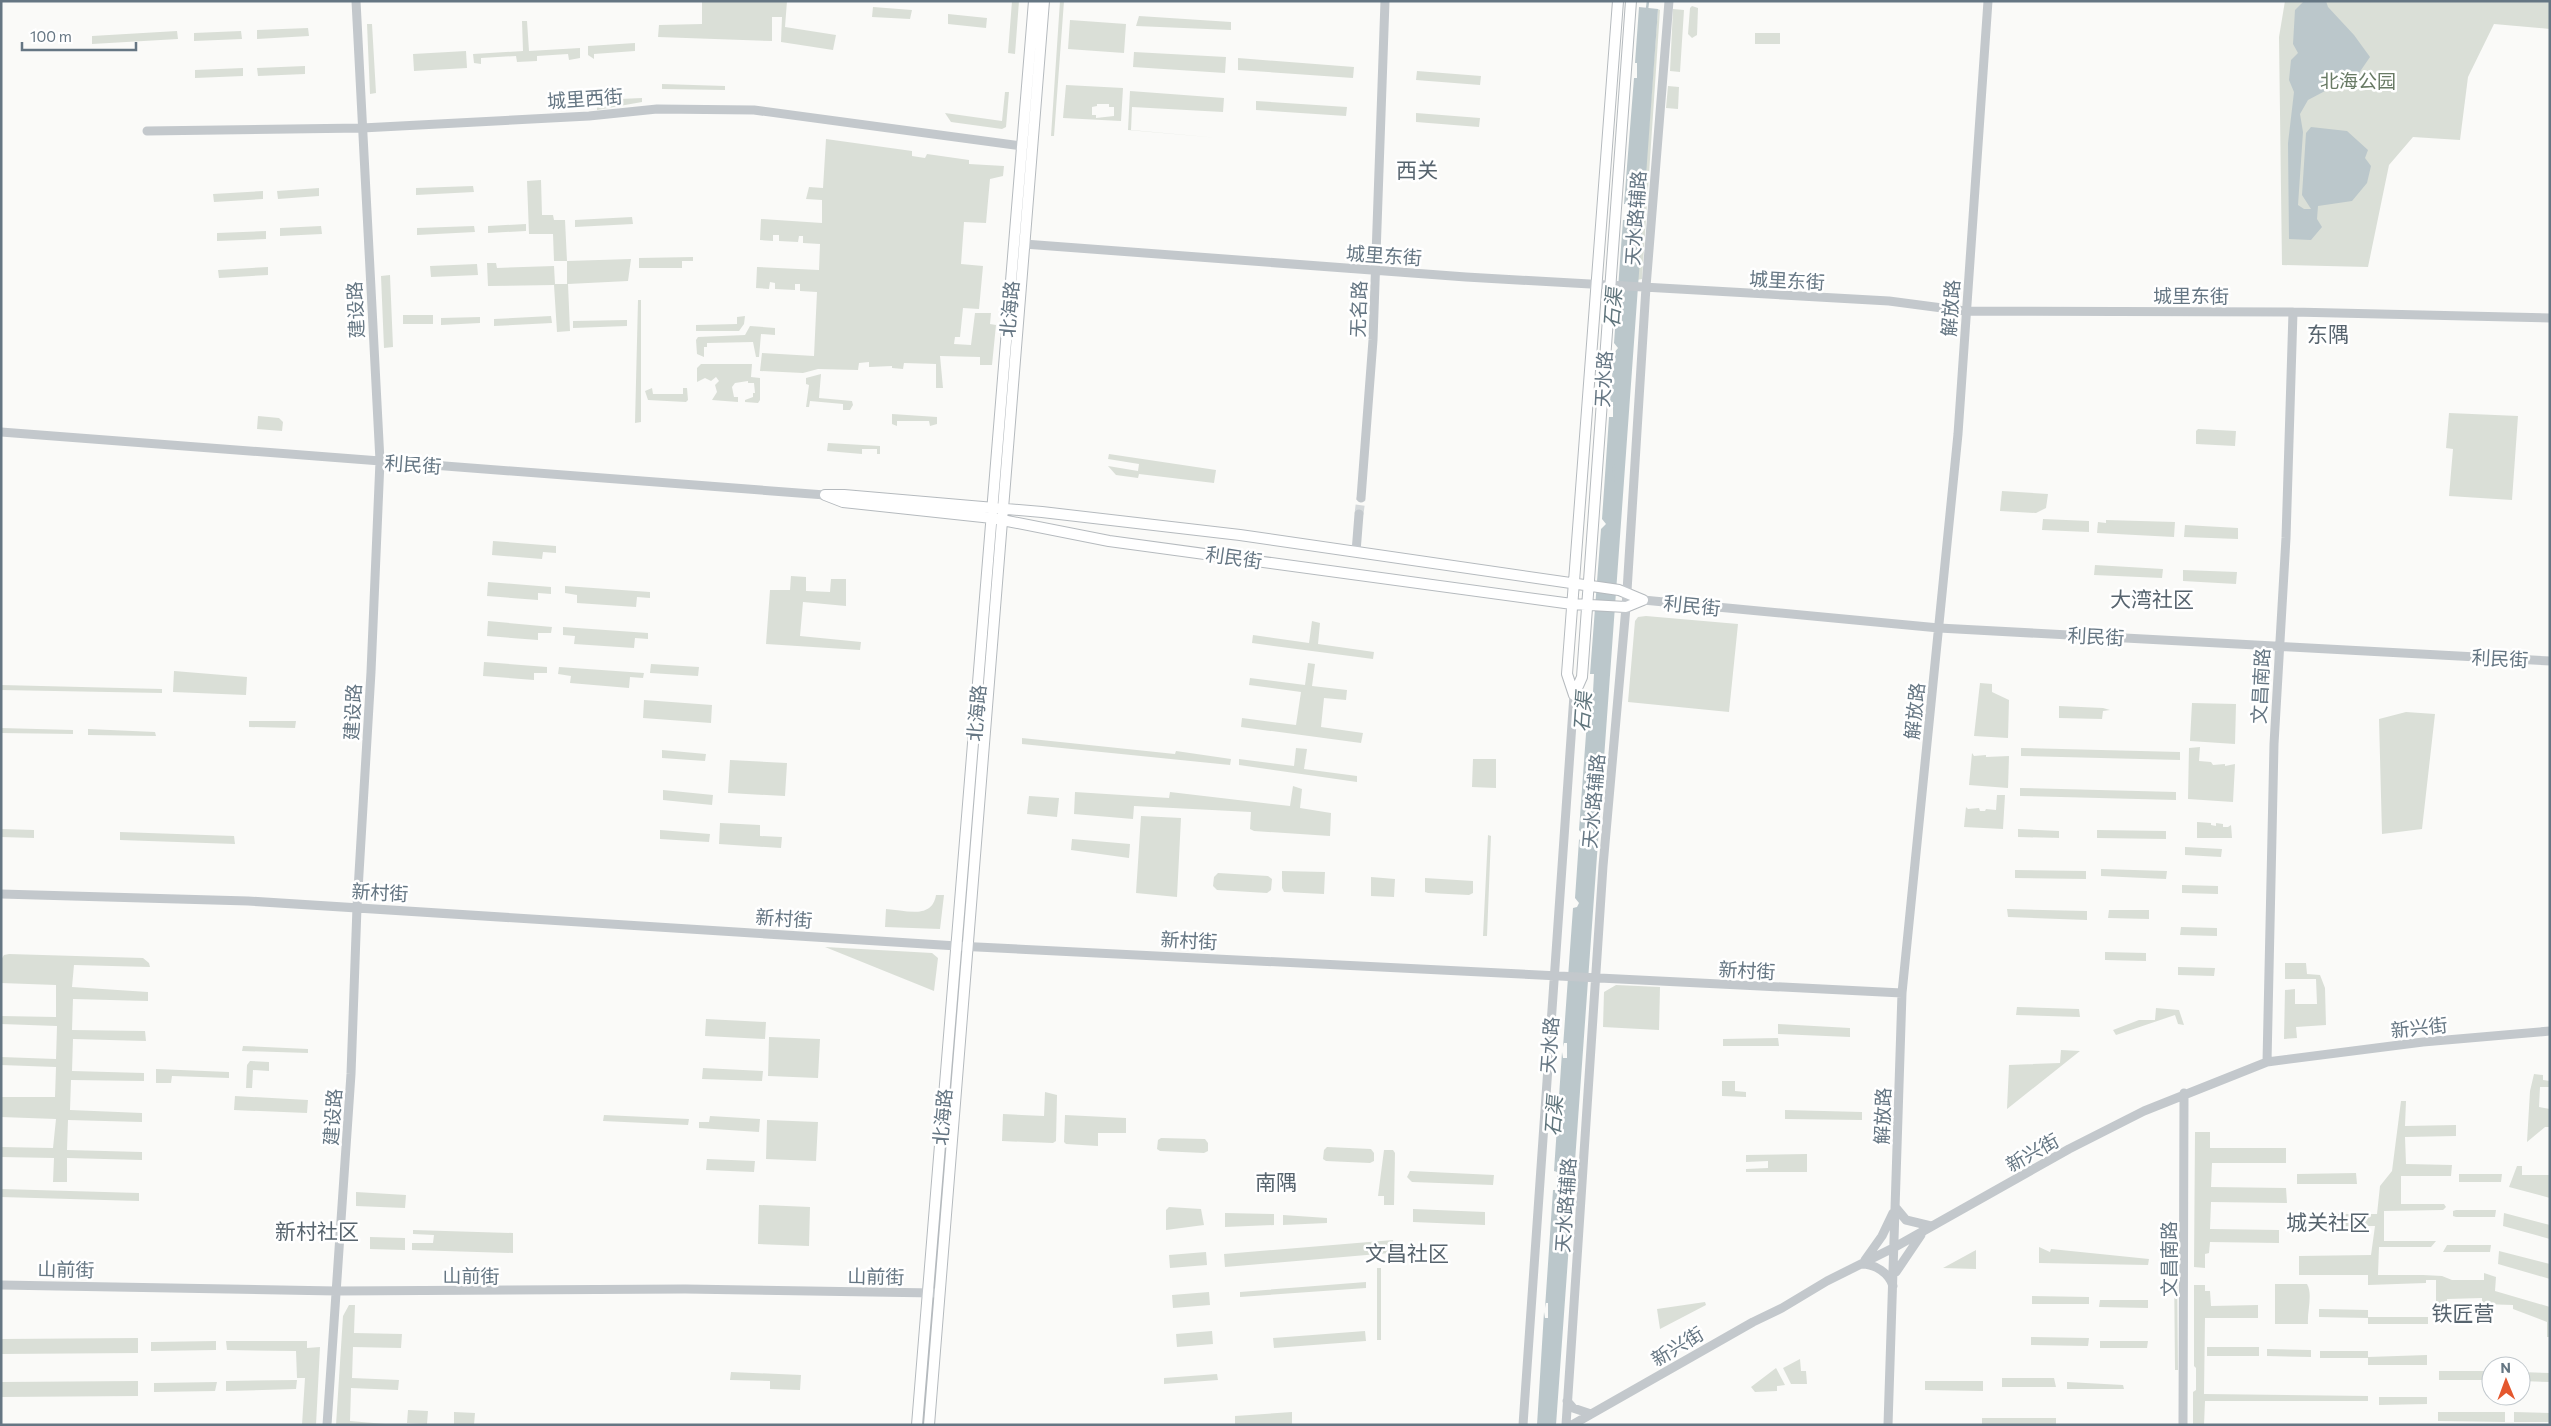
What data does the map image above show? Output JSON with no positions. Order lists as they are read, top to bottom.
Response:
{
  "streets": {
    "main road": ["北海路", "天水路", "利民街"],
    "street": [
      "城里西街",
      "天水路辅路",
      "城里东街",
      "解放路",
      "无名路",
      "建设路",
      "文昌南路",
      "新村街",
      "新兴街",
      "山前街"
    ]
  },
  "crossings": [
    ["城里西街", "北海路"],
    ["城里西街", "建设路"],
    ["天水路辅路", "城里东街"],
    ["天水路辅路", "利民街"],
    ["天水路辅路", "新村街"],
    ["城里东街", "解放路"],
    ["城里东街", "北海路"],
    ["城里东街", "无名路"],
    ["城里东街", "天水路"],
    ["城里东街", "文昌南路"],
    ["解放路", "利民街"],
    ["解放路", "新村街"],
    ["解放路", "新兴街"],
    ["北海路", "利民街"],
    ["北海路", "新村街"],
    ["北海路", "山前街"],
    ["建设路", "利民街"],
    ["建设路", "新村街"],
    ["建设路", "山前街"],
    ["天水路", "利民街"],
    ["天水路", "新村街"],
    ["利民街", "文昌南路"],
    ["文昌南路", "新兴街"]
  ],
  "districts": [
    "西关",
    "东隅",
    "大湾社区",
    "南隅",
    "城关社区",
    "新村社区",
    "文昌社区",
    "铁匠营"
  ],
  "water": ["石渠"],
  "parks": ["北海公园"],
  "scale_bar": "100 m",
  "north": "top"
}
